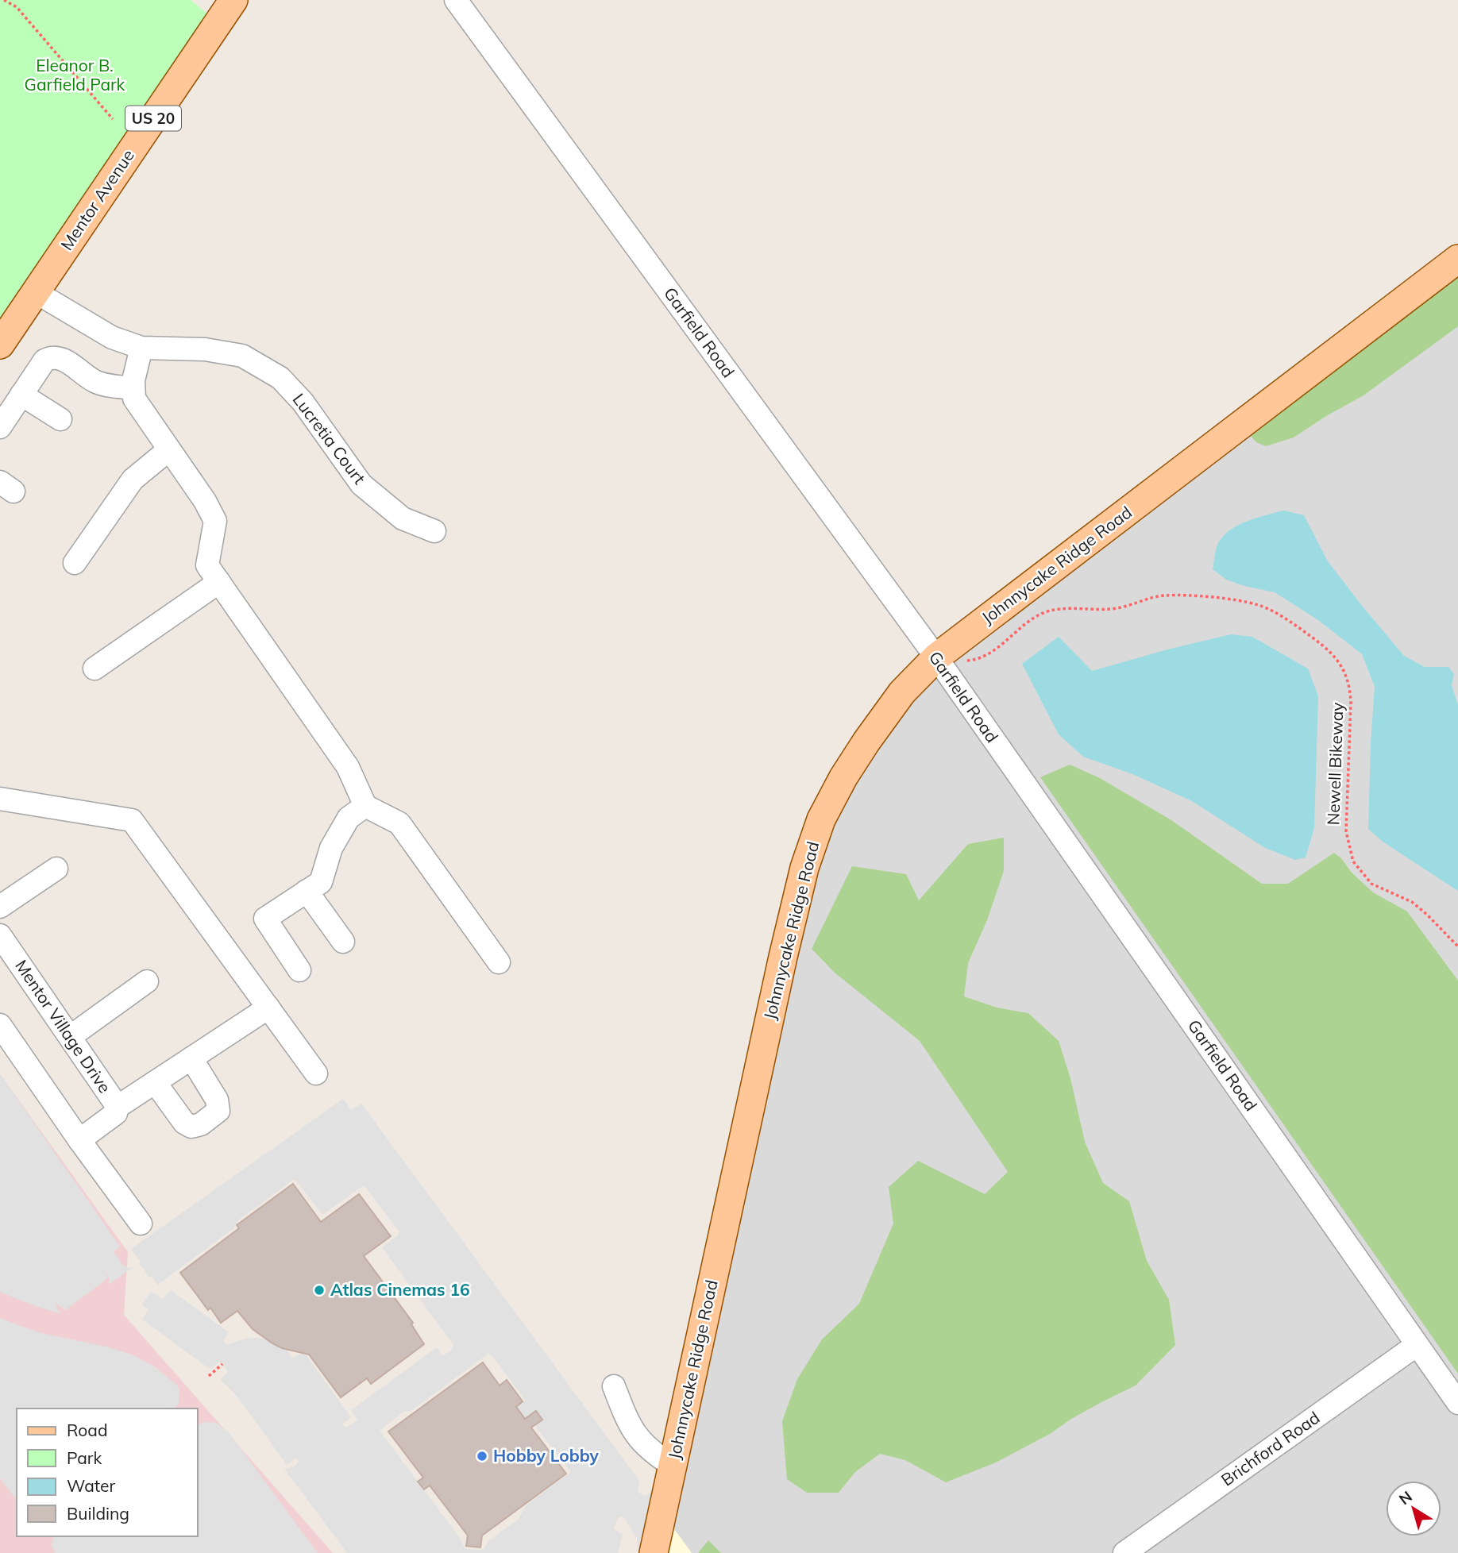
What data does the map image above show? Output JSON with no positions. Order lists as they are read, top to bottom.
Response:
{
  "streets": {
    "main road": ["US 20", "Mentor Avenue", "Johnnycake Ridge Road"],
    "street": [
      "Garfield Road",
      "Lucretia Court",
      "Mentor Village Drive",
      "Brichford Road"
    ],
    "path": ["Newell Bikeway"]
  },
  "crossings": [
    ["Mentor Avenue", "Lucretia Court"],
    ["Garfield Road", "Johnnycake Ridge Road"],
    ["Garfield Road", "Newell Bikeway"],
    ["Garfield Road", "Brichford Road"],
    ["Johnnycake Ridge Road", "Newell Bikeway"]
  ],
  "parks": ["Eleanor B. Garfield Park"],
  "places": ["Atlas Cinemas 16", "Hobby Lobby"],
  "legend": [
    "Road",
    "Park",
    "Water",
    "Building"
  ],
  "north": "top left"
}
